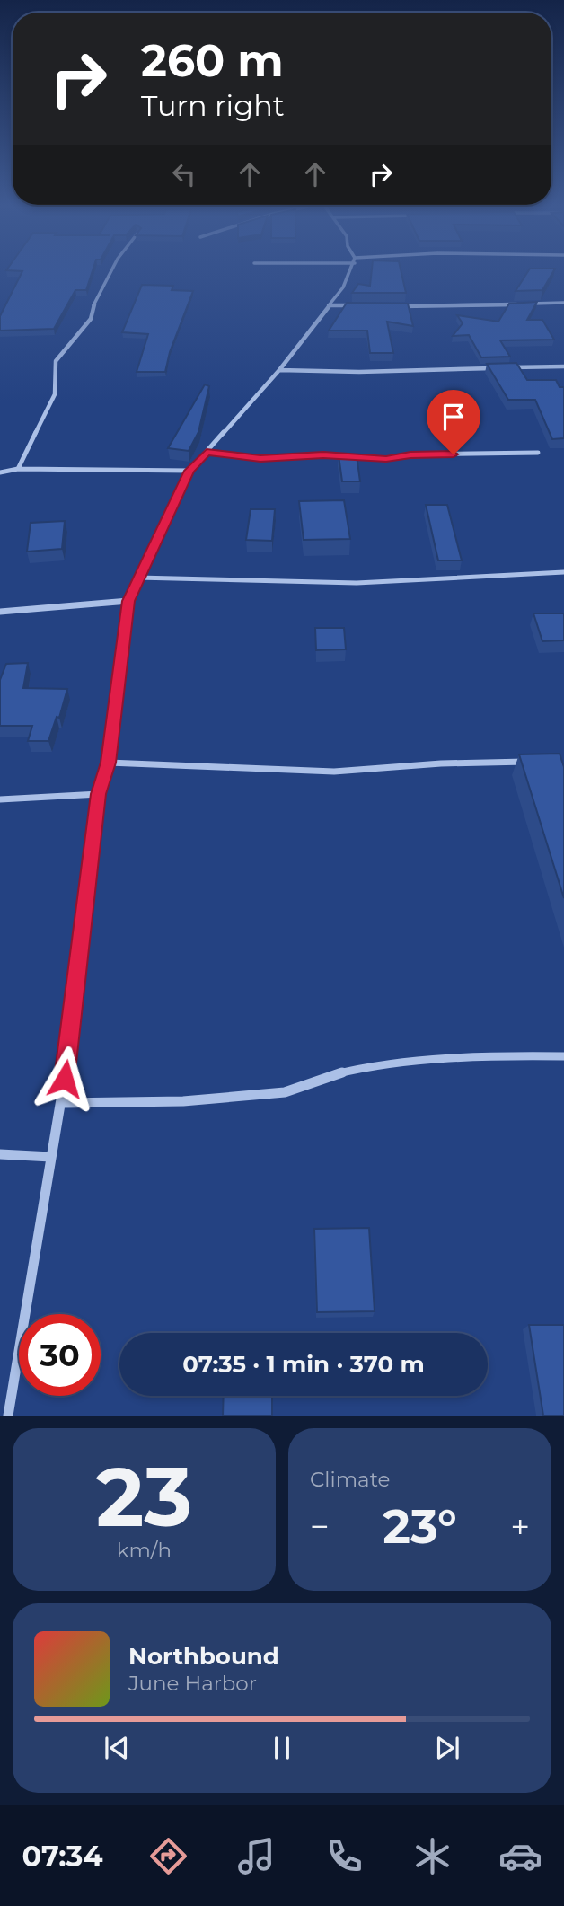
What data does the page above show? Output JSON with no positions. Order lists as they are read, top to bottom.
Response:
{
  "page": {
    "turn": ["260 m", "Turn right"],
    "limit": "30",
    "trip": "07:35 · 1 min · 370 m",
    "tile": [
      ["23", "km/h"],
      "Climate"
    ],
    "heat": ["−", "23°", "+"],
    "song": ["Northbound", "June Harbor"],
    "tabs": "07:34"
  }
}
